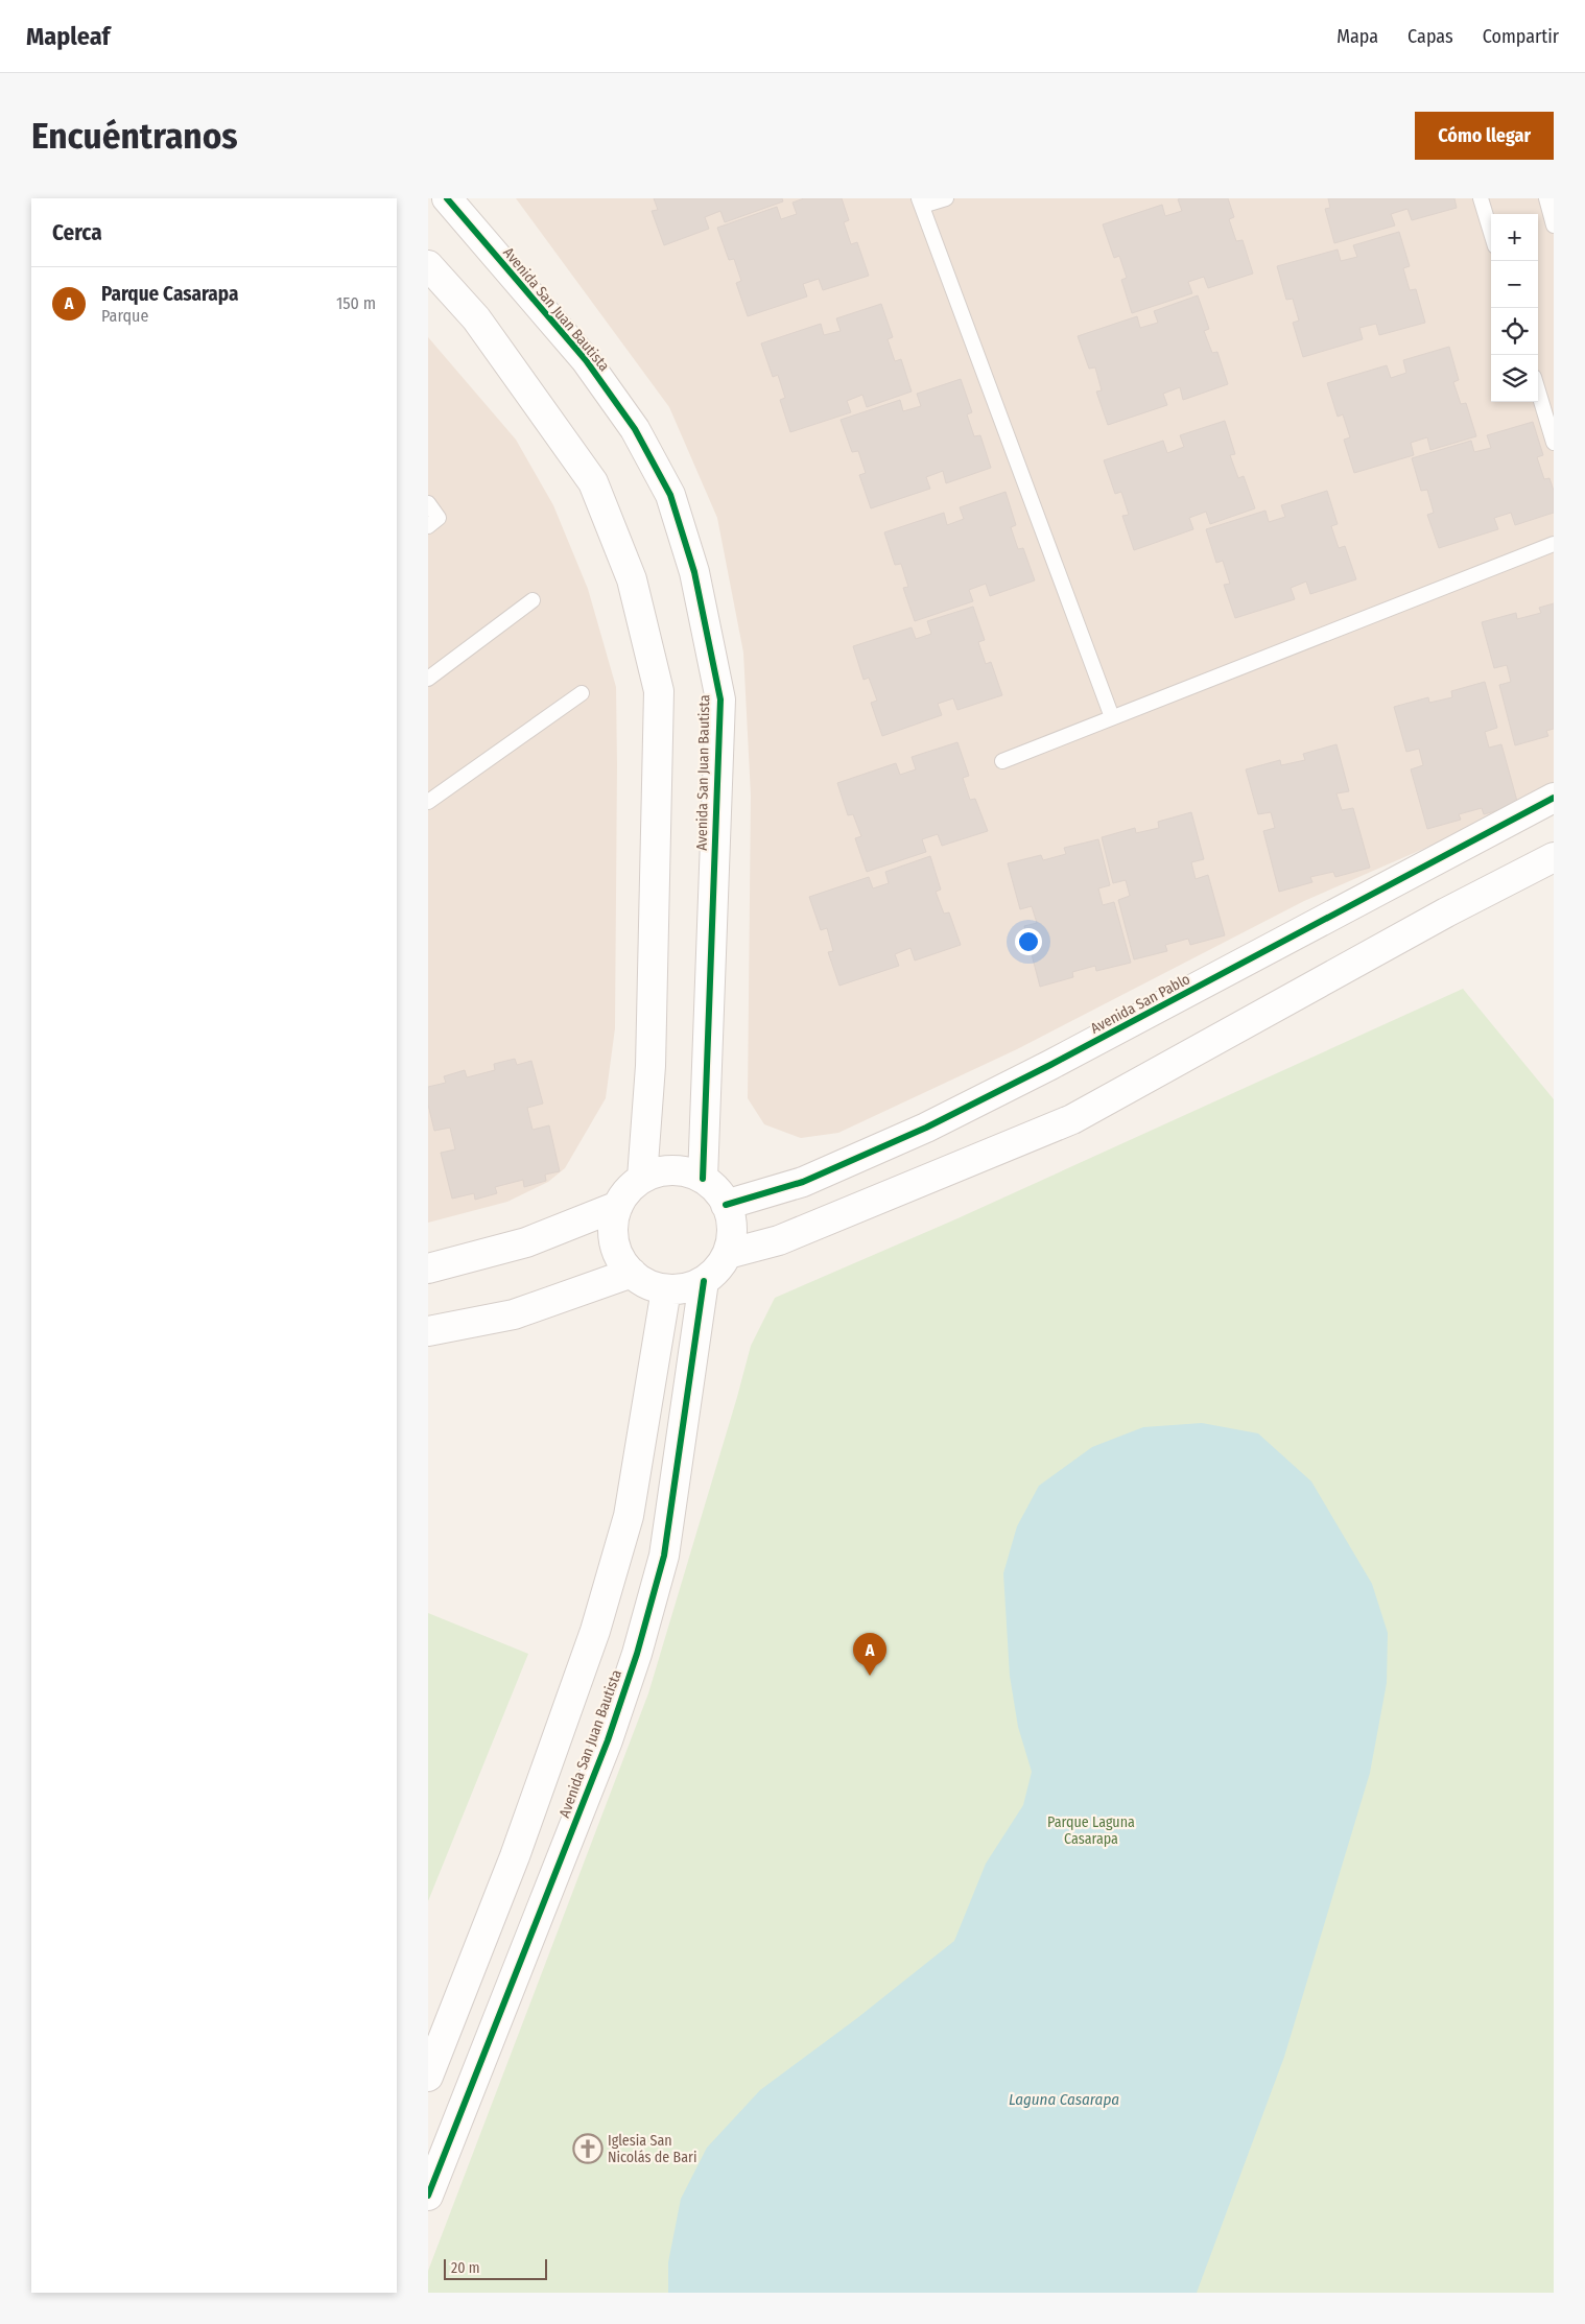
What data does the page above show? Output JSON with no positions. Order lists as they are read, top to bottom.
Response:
{
  "streets": {
    "street": ["Avenida San Juan Bautista", "Avenida San Pablo"]
  },
  "crossings": [
    ["Avenida San Juan Bautista", "Avenida San Pablo"]
  ],
  "water": ["Laguna Casarapa"],
  "parks": ["Parque Laguna Casarapa"],
  "places": {
    "church": ["Iglesia San Nicolás de Bari"]
  },
  "scale_bar": "20 m",
  "page": {
    "header": "Mapleaf",
    "nav": ["Mapa", "Capas", "Compartir"],
    "buttons": "Cómo llegar",
    "title": "Encuéntranos",
    "heading": "Cerca",
    "map_buttons": ["+", "−"],
    "list": [
      {
        "mark": "A",
        "name": "Parque Casarapa",
        "note": "Parque",
        "value": "150 m"
      }
    ],
    "pins": "A",
    "scale": "20 m"
  }
}
